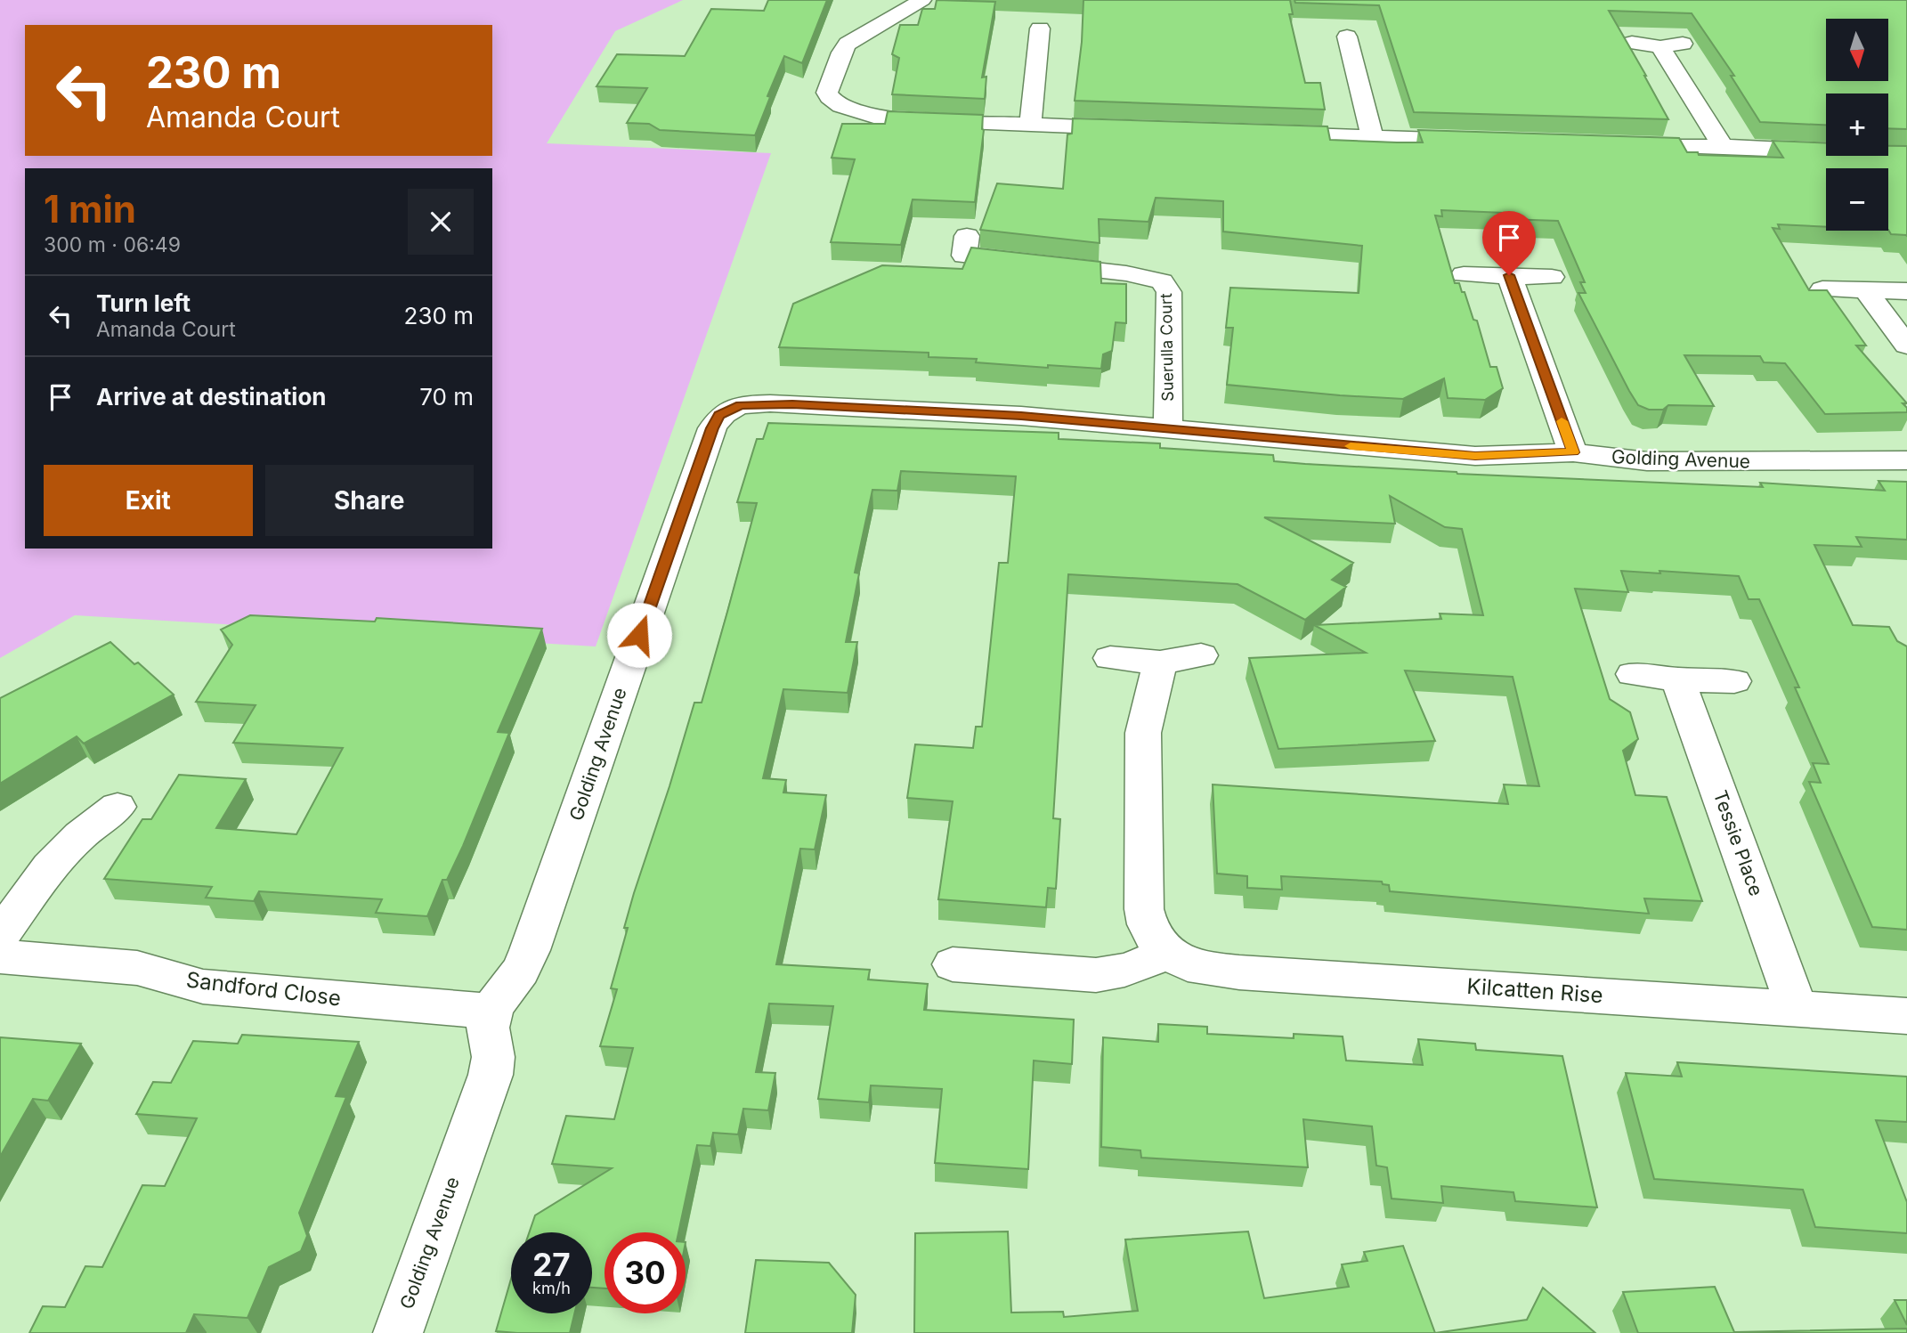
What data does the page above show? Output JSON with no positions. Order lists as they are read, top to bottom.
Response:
{
  "streets": {
    "street": [
      "Suerulla Court",
      "Golding Avenue",
      "Tessie Place",
      "Sandford Close",
      "Kilcatten Rise"
    ]
  },
  "crossings": [
    ["Suerulla Court", "Golding Avenue"],
    ["Golding Avenue", "Sandford Close"],
    ["Tessie Place", "Kilcatten Rise"]
  ],
  "north": "bottom",
  "page": {
    "map_buttons": ["+", "−"],
    "turn": ["230 m", "Amanda Court"],
    "heading": ["1 min", "300 m · 06:49"],
    "list": [
      {
        "name": "Turn left",
        "note": "Amanda Court",
        "value": "230 m"
      },
      {
        "name": "Arrive at destination",
        "value": "70 m"
      }
    ],
    "buttons": ["Exit", "Share"],
    "speed": "27 km/h",
    "limit": "30"
  }
}
